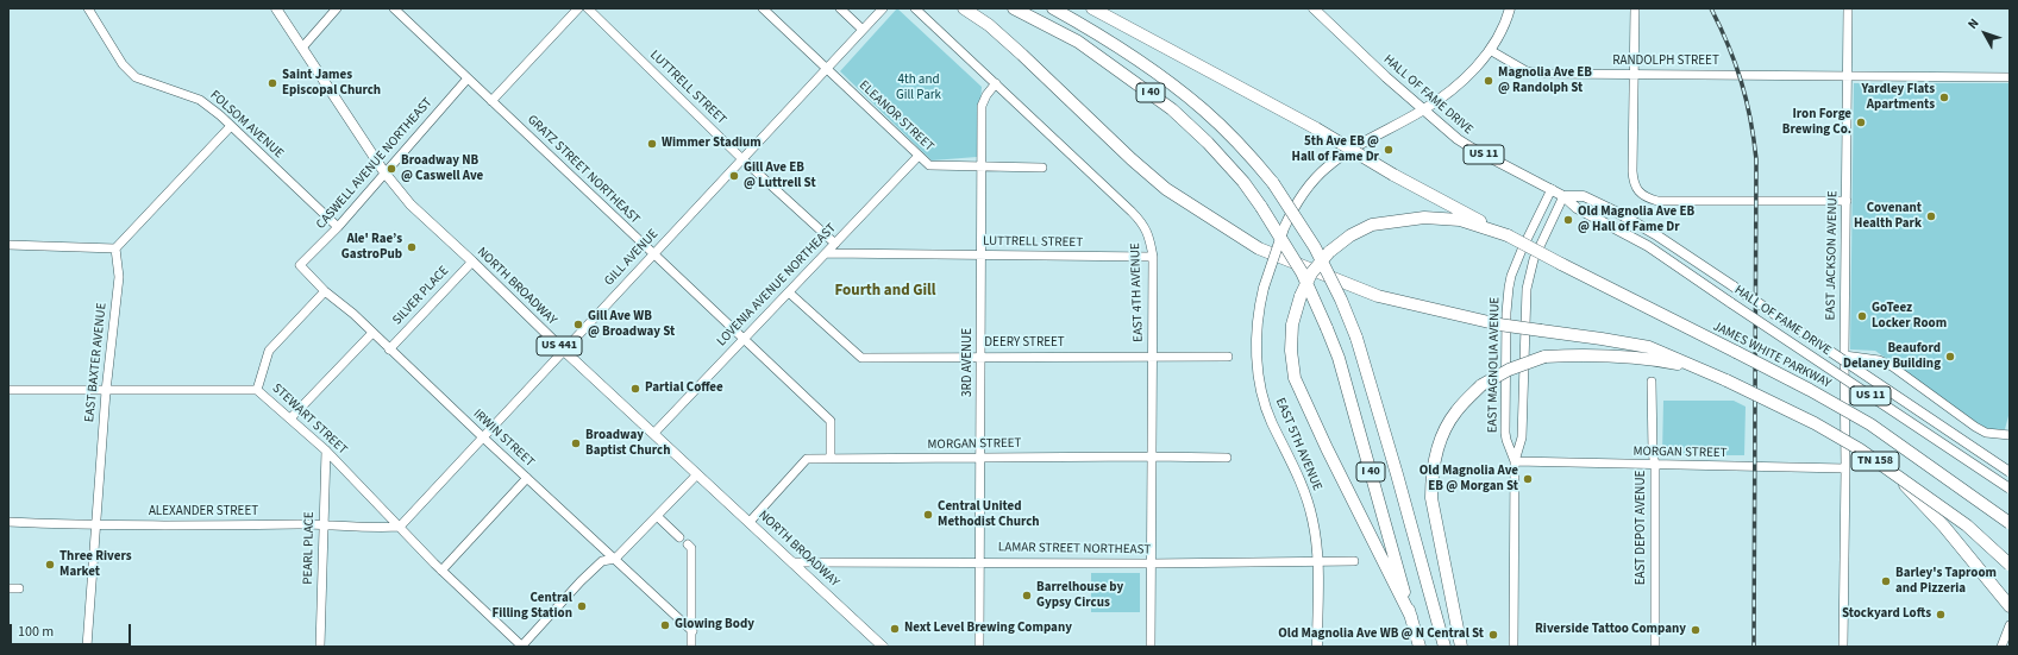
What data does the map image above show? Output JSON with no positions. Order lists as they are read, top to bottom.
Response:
{
  "streets": {
    "highway": ["I 40", "JAMES WHITE PARKWAY", "TN 158"],
    "main road": [
      "HALL OF FAME DRIVE",
      "US 11",
      "NORTH BROADWAY",
      "US 441",
      "EAST 5TH AVENUE"
    ],
    "street": [
      "RANDOLPH STREET",
      "LUTTRELL STREET",
      "ELEANOR STREET",
      "FOLSOM AVENUE",
      "CASWELL AVENUE NORTHEAST",
      "GRATZ STREET NORTHEAST",
      "EAST JACKSON AVENUE",
      "GILL AVENUE",
      "LOVENIA AVENUE NORTHEAST",
      "EAST 4TH AVENUE",
      "SILVER PLACE",
      "DEERY STREET",
      "EAST BAXTER AVENUE",
      "3RD AVENUE",
      "EAST MAGNOLIA AVENUE",
      "STEWART STREET",
      "IRWIN STREET",
      "MORGAN STREET",
      "ALEXANDER STREET",
      "EAST DEPOT AVENUE",
      "PEARL PLACE",
      "LAMAR STREET NORTHEAST"
    ]
  },
  "crossings": [
    ["RANDOLPH STREET", "EAST JACKSON AVENUE"],
    ["RANDOLPH STREET", "EAST 5TH AVENUE"],
    ["LUTTRELL STREET", "GILL AVENUE"],
    ["LUTTRELL STREET", "LOVENIA AVENUE NORTHEAST"],
    ["LUTTRELL STREET", "EAST 4TH AVENUE"],
    ["LUTTRELL STREET", "3RD AVENUE"],
    ["HALL OF FAME DRIVE", "EAST MAGNOLIA AVENUE"],
    ["HALL OF FAME DRIVE", "EAST 5TH AVENUE"],
    ["ELEANOR STREET", "GILL AVENUE"],
    ["ELEANOR STREET", "LOVENIA AVENUE NORTHEAST"],
    ["ELEANOR STREET", "3RD AVENUE"],
    ["FOLSOM AVENUE", "CASWELL AVENUE NORTHEAST"],
    ["CASWELL AVENUE NORTHEAST", "GRATZ STREET NORTHEAST"],
    ["CASWELL AVENUE NORTHEAST", "NORTH BROADWAY"],
    ["CASWELL AVENUE NORTHEAST", "IRWIN STREET"],
    ["GRATZ STREET NORTHEAST", "GILL AVENUE"],
    ["GRATZ STREET NORTHEAST", "LOVENIA AVENUE NORTHEAST"],
    ["GRATZ STREET NORTHEAST", "MORGAN STREET"],
    ["EAST JACKSON AVENUE", "MORGAN STREET"],
    ["GILL AVENUE", "NORTH BROADWAY"],
    ["GILL AVENUE", "STEWART STREET"],
    ["GILL AVENUE", "IRWIN STREET"],
    ["GILL AVENUE", "ALEXANDER STREET"],
    ["LOVENIA AVENUE NORTHEAST", "NORTH BROADWAY"],
    ["LOVENIA AVENUE NORTHEAST", "DEERY STREET"],
    ["NORTH BROADWAY", "SILVER PLACE"],
    ["NORTH BROADWAY", "MORGAN STREET"],
    ["NORTH BROADWAY", "LAMAR STREET NORTHEAST"],
    ["EAST 4TH AVENUE", "DEERY STREET"],
    ["EAST 4TH AVENUE", "3RD AVENUE"],
    ["EAST 4TH AVENUE", "MORGAN STREET"],
    ["EAST 4TH AVENUE", "LAMAR STREET NORTHEAST"],
    ["SILVER PLACE", "IRWIN STREET"],
    ["DEERY STREET", "3RD AVENUE"],
    ["EAST BAXTER AVENUE", "STEWART STREET"],
    ["EAST BAXTER AVENUE", "ALEXANDER STREET"],
    ["3RD AVENUE", "MORGAN STREET"],
    ["3RD AVENUE", "LAMAR STREET NORTHEAST"],
    ["EAST MAGNOLIA AVENUE", "MORGAN STREET"],
    ["STEWART STREET", "ALEXANDER STREET"],
    ["STEWART STREET", "PEARL PLACE"],
    ["MORGAN STREET", "EAST DEPOT AVENUE"],
    ["EAST 5TH AVENUE", "LAMAR STREET NORTHEAST"],
    ["ALEXANDER STREET", "PEARL PLACE"]
  ],
  "districts": ["Fourth and Gill"],
  "parks": ["4th and Gill Park"],
  "places": [
    "Magnolia Ave EB @ Randolph St",
    "Saint James Episcopal Church",
    "Yardley Flats Apartments",
    "Iron Forge Brewing Co.",
    "Wimmer Stadium",
    "5th Ave EB @ Hall of Fame Dr",
    "Broadway NB @ Caswell Ave",
    "Gill Ave EB @ Luttrell St",
    "Covenant Health Park",
    "Old Magnolia Ave EB @ Hall of Fame Dr",
    "Ale' Rae’s GastroPub",
    "GoTeez Locker Room",
    "Gill Ave WB @ Broadway St",
    "Beauford Delaney Building",
    "Partial Coffee",
    "Broadway Baptist Church",
    "Old Magnolia Ave EB @ Morgan St",
    "Central United Methodist Church",
    "Three Rivers Market",
    "Barley's Taproom and Pizzeria",
    "Barrelhouse by Gypsy Circus",
    "Central Filling Station",
    "Stockyard Lofts",
    "Glowing Body",
    "Next Level Brewing Company",
    "Riverside Tattoo Company",
    "Old Magnolia Ave WB @ N Central St"
  ],
  "scale_bar": "100 m",
  "north": "top left"
}
